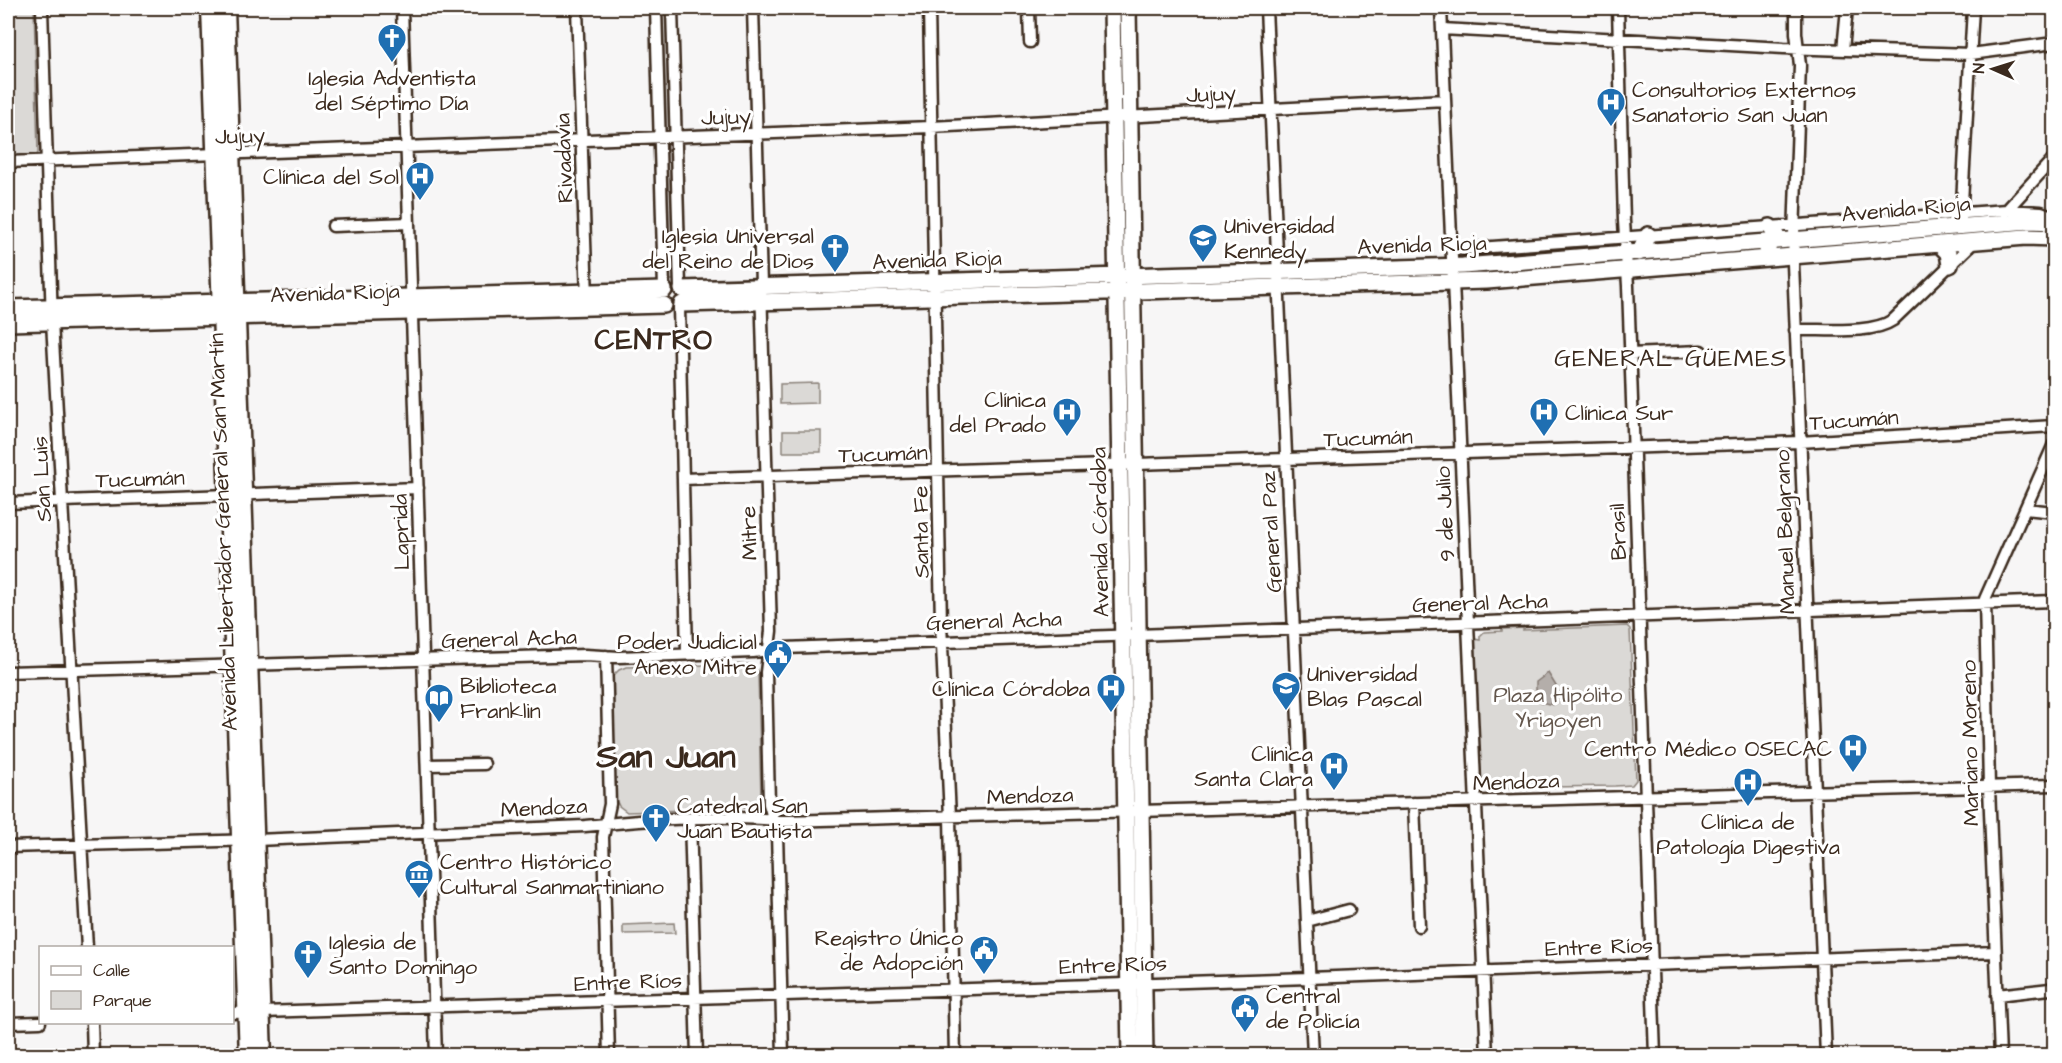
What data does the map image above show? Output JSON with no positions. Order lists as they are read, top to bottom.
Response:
{
  "streets": {
    "main road": ["Avenida Rioja", "Avenida Libertador General San Martín", "Avenida Córdoba"],
    "street": [
      "Jujuy",
      "Rivadavia",
      "Tucumán",
      "San Luis",
      "9 de Julio",
      "Laprida",
      "Santa Fe",
      "General Paz",
      "Brasil",
      "Manuel Belgrano",
      "Mitre",
      "General Acha",
      "Mariano Moreno",
      "Mendoza",
      "Entre Ríos"
    ]
  },
  "crossings": [
    ["Jujuy", "Rivadavia"],
    ["Jujuy", "San Luis"],
    ["Jujuy", "9 de Julio"],
    ["Jujuy", "Avenida Libertador General San Martín"],
    ["Jujuy", "Laprida"],
    ["Jujuy", "Santa Fe"],
    ["Jujuy", "Avenida Córdoba"],
    ["Jujuy", "General Paz"],
    ["Jujuy", "Mitre"],
    ["Rivadavia", "Avenida Rioja"],
    ["Avenida Rioja", "San Luis"],
    ["Avenida Rioja", "9 de Julio"],
    ["Avenida Rioja", "Avenida Libertador General San Martín"],
    ["Avenida Rioja", "Laprida"],
    ["Avenida Rioja", "Santa Fe"],
    ["Avenida Rioja", "Avenida Córdoba"],
    ["Avenida Rioja", "General Paz"],
    ["Avenida Rioja", "Brasil"],
    ["Avenida Rioja", "Manuel Belgrano"],
    ["Avenida Rioja", "Mitre"],
    ["Tucumán", "San Luis"],
    ["Tucumán", "9 de Julio"],
    ["Tucumán", "Avenida Libertador General San Martín"],
    ["Tucumán", "Laprida"],
    ["Tucumán", "Santa Fe"],
    ["Tucumán", "Avenida Córdoba"],
    ["Tucumán", "General Paz"],
    ["Tucumán", "Brasil"],
    ["Tucumán", "Manuel Belgrano"],
    ["Tucumán", "Mitre"],
    ["San Luis", "General Acha"],
    ["San Luis", "Mendoza"],
    ["9 de Julio", "General Acha"],
    ["9 de Julio", "Mendoza"],
    ["9 de Julio", "Entre Ríos"],
    ["Avenida Libertador General San Martín", "General Acha"],
    ["Avenida Libertador General San Martín", "Mendoza"],
    ["Avenida Libertador General San Martín", "Entre Ríos"],
    ["Laprida", "General Acha"],
    ["Laprida", "Mendoza"],
    ["Laprida", "Entre Ríos"],
    ["Santa Fe", "General Acha"],
    ["Santa Fe", "Mendoza"],
    ["Santa Fe", "Entre Ríos"],
    ["Avenida Córdoba", "General Acha"],
    ["Avenida Córdoba", "Mendoza"],
    ["Avenida Córdoba", "Entre Ríos"],
    ["General Paz", "General Acha"],
    ["General Paz", "Mendoza"],
    ["General Paz", "Entre Ríos"],
    ["Brasil", "General Acha"],
    ["Brasil", "Mendoza"],
    ["Brasil", "Entre Ríos"],
    ["Manuel Belgrano", "General Acha"],
    ["Manuel Belgrano", "Mendoza"],
    ["Manuel Belgrano", "Entre Ríos"],
    ["Mitre", "General Acha"],
    ["Mitre", "Mendoza"],
    ["Mitre", "Entre Ríos"],
    ["General Acha", "Mariano Moreno"],
    ["Mariano Moreno", "Mendoza"],
    ["Mariano Moreno", "Entre Ríos"]
  ],
  "districts": ["CENTRO", "GENERAL GÜEMES", "San Juan"],
  "parks": ["Plaza Hipólito Yrigoyen"],
  "places": {
    "church": [
      "Iglesia Adventista del Séptimo Día",
      "Iglesia Universal del Reino de Dios",
      "Catedral San Juan Bautista",
      "Iglesia de Santo Domingo"
    ],
    "hospital": [
      "Consultorios Externos Sanatorio San Juan",
      "Clínica del Sol",
      "Clínica del Prado",
      "Clínica Sur",
      "Clínica Córdoba",
      "Centro Médico OSECAC",
      "Clínica Santa Clara",
      "Clínica de Patología Digestiva"
    ],
    "school or university": ["Universidad Kennedy", "Universidad Blas Pascal"],
    "public building": ["Poder Judicial Anexo Mitre", "Registro Único de Adopción", "Central de Policía"],
    "library": ["Biblioteca Franklin"],
    "museum": ["Centro Histórico Cultural Sanmartiniano"]
  },
  "legend": ["Calle", "Parque"],
  "north": "left"
}
